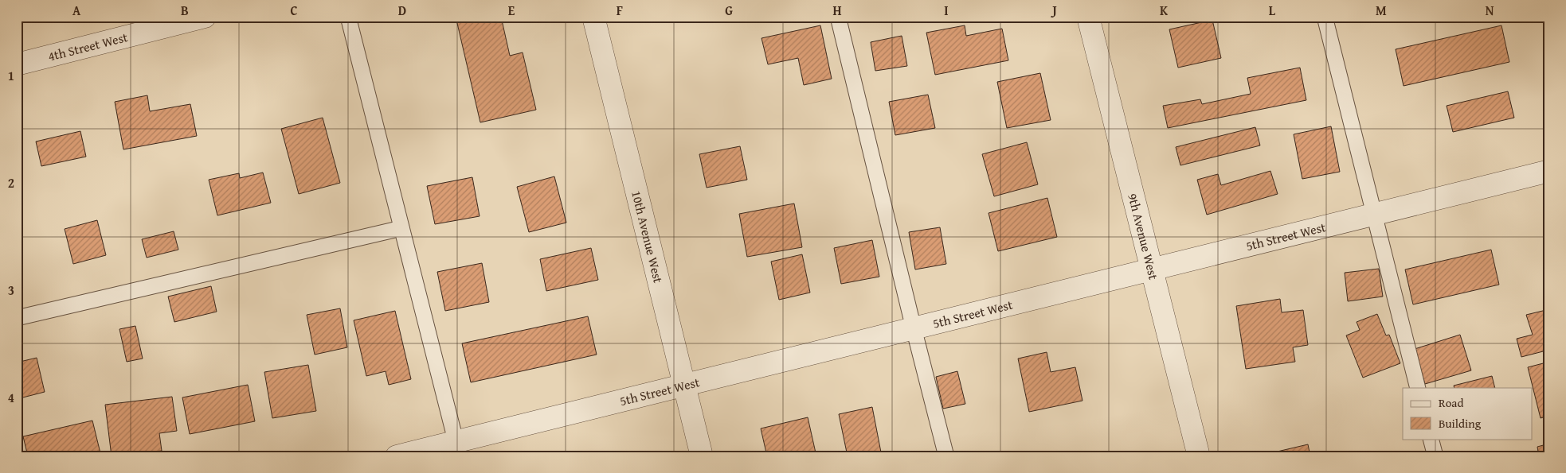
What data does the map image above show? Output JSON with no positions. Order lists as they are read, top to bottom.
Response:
{
  "streets": {
    "street": [
      "4th Street West",
      "5th Street West",
      "10th Avenue West",
      "9th Avenue West"
    ]
  },
  "crossings": [
    ["5th Street West", "10th Avenue West"],
    ["5th Street West", "9th Avenue West"]
  ],
  "legend": ["Road", "Building"],
  "grid": {
    "columns": [
      "A",
      "B",
      "C",
      "D",
      "E",
      "F",
      "G",
      "H",
      "I",
      "J",
      "K",
      "L",
      "M",
      "N"
    ],
    "rows": [
      "1",
      "2",
      "3",
      "4"
    ]
  }
}
